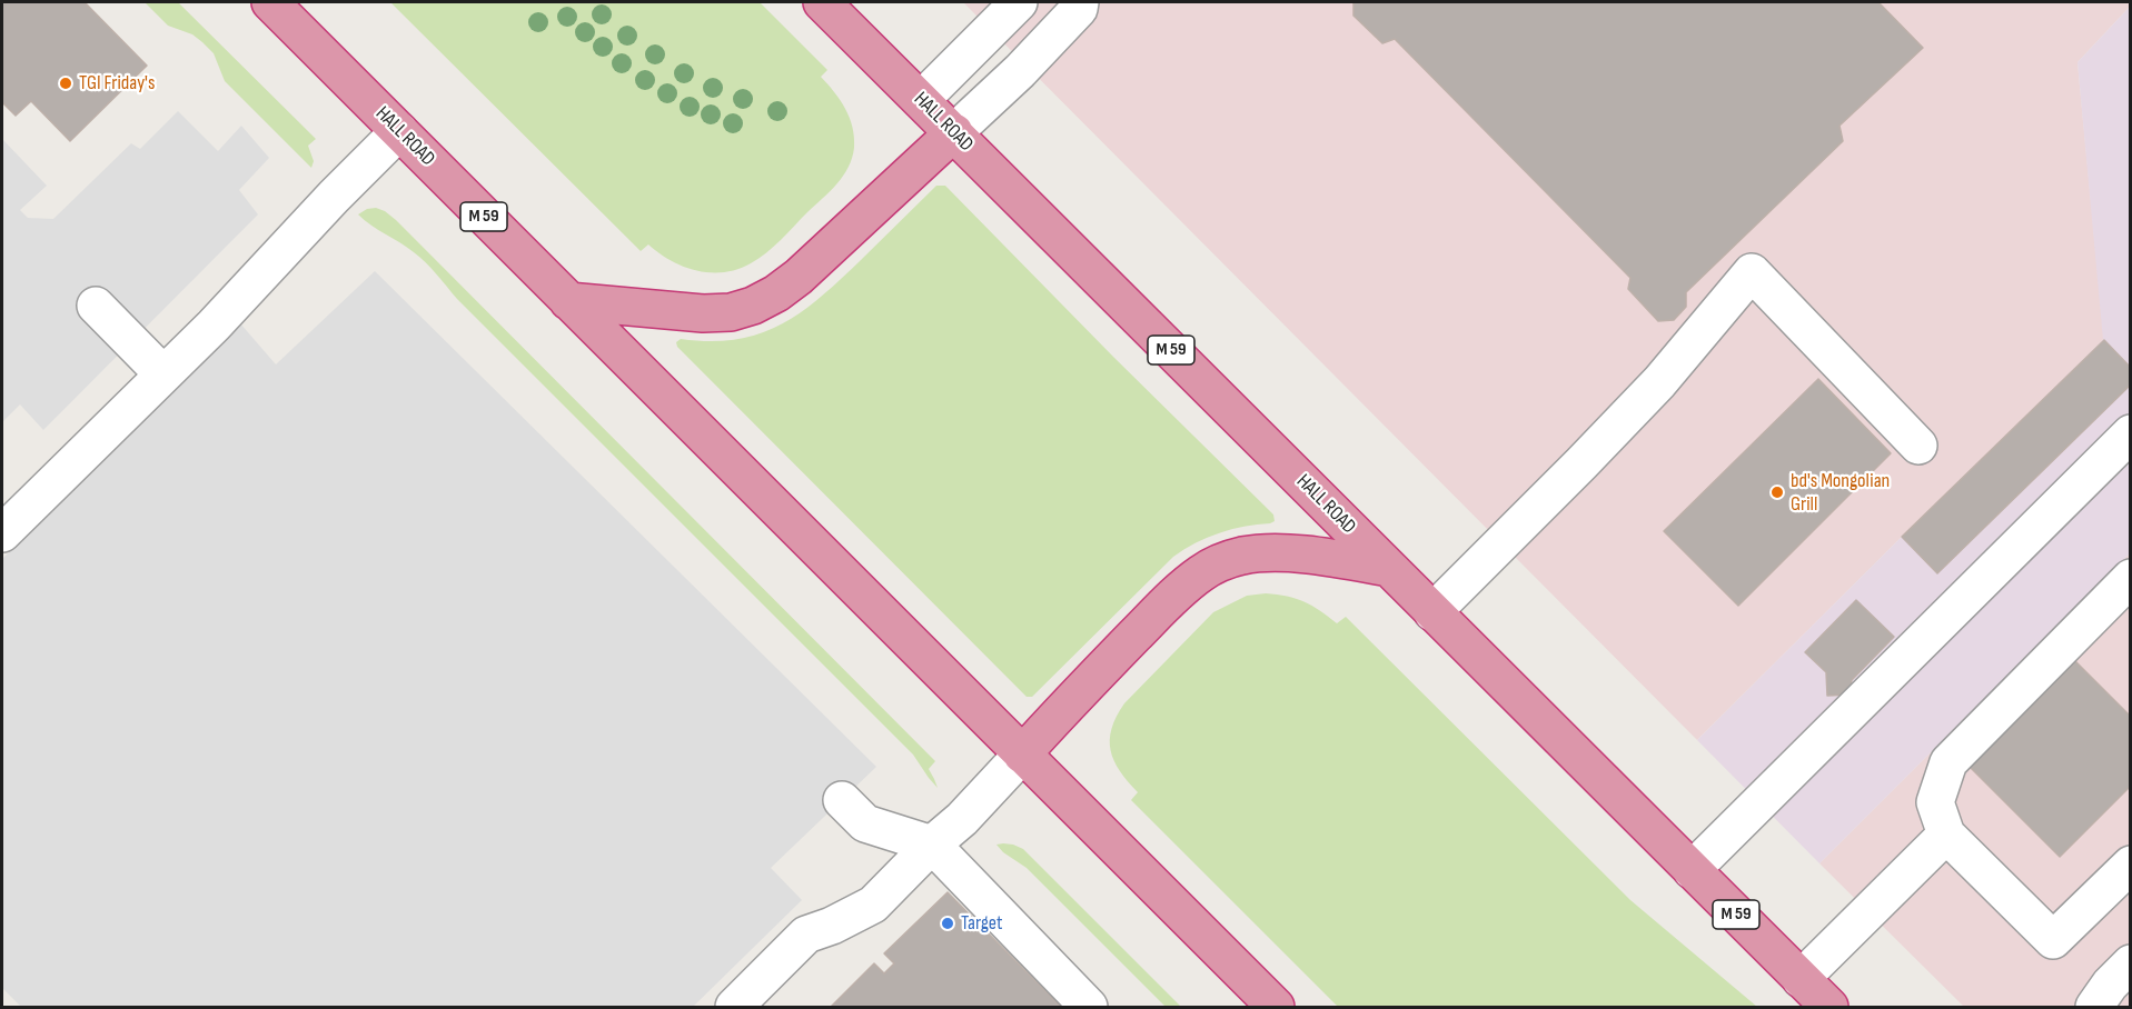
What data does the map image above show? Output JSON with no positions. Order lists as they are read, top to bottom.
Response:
{
  "streets": {
    "highway": ["HALL ROAD", "M 59"]
  },
  "places": ["TGI Friday's", "bd's Mongolian Grill", "Target"]
}
